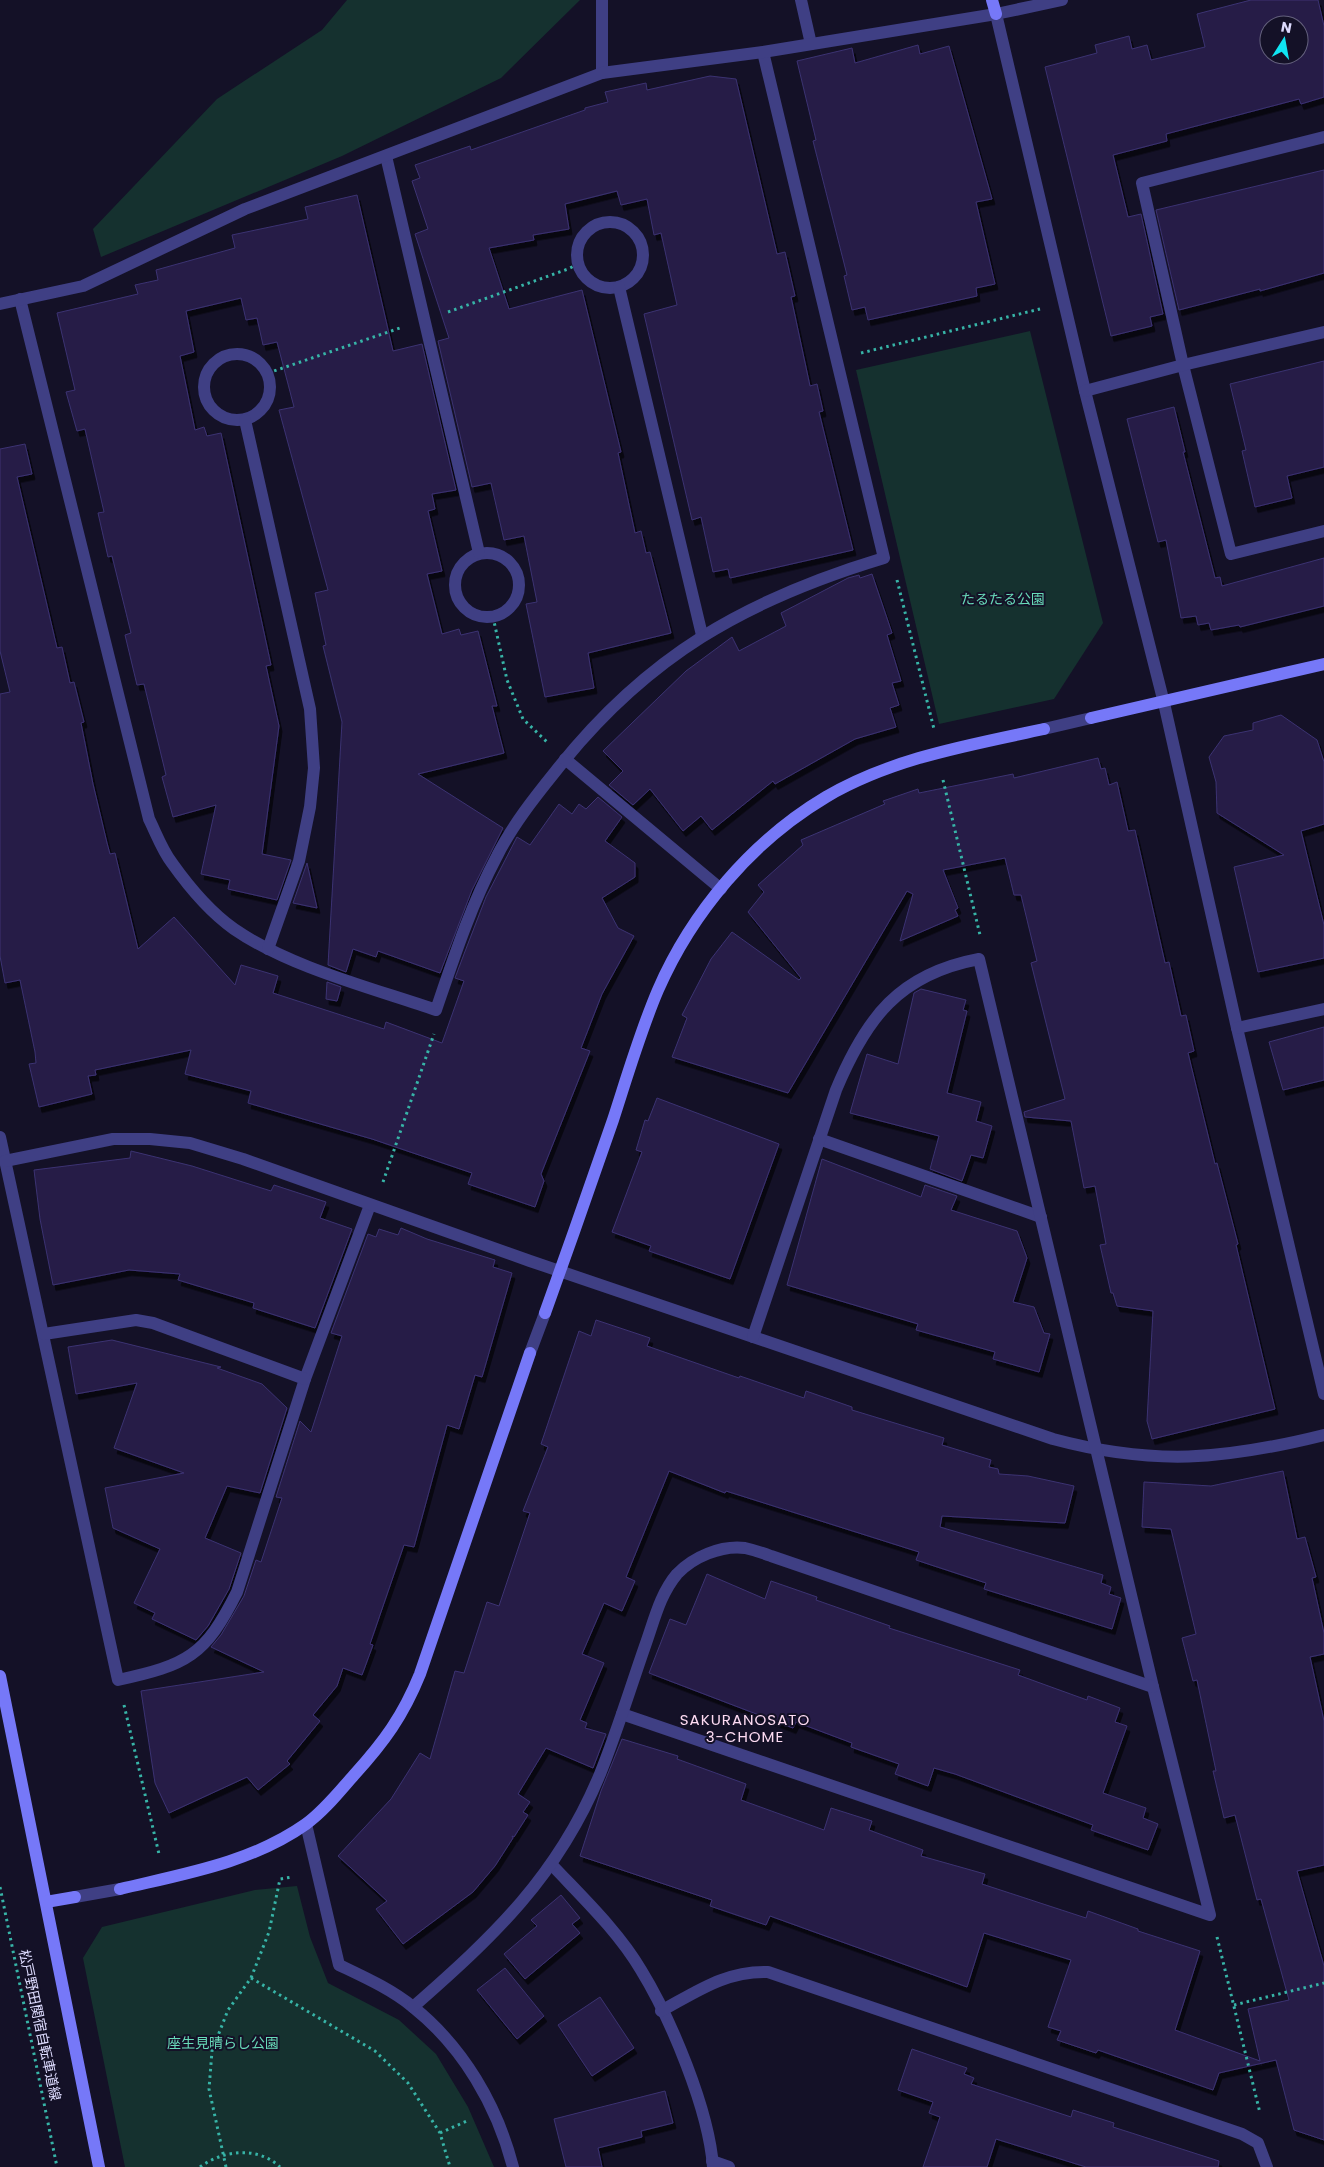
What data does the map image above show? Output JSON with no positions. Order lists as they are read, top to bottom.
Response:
{
  "streets": {
    "path": ["松戸野田関宿自転車道線"]
  },
  "districts": ["SAKURANOSATO 3-CHOME"],
  "parks": ["たるたる公園", "座生見晴らし公園"],
  "north": "top"
}
